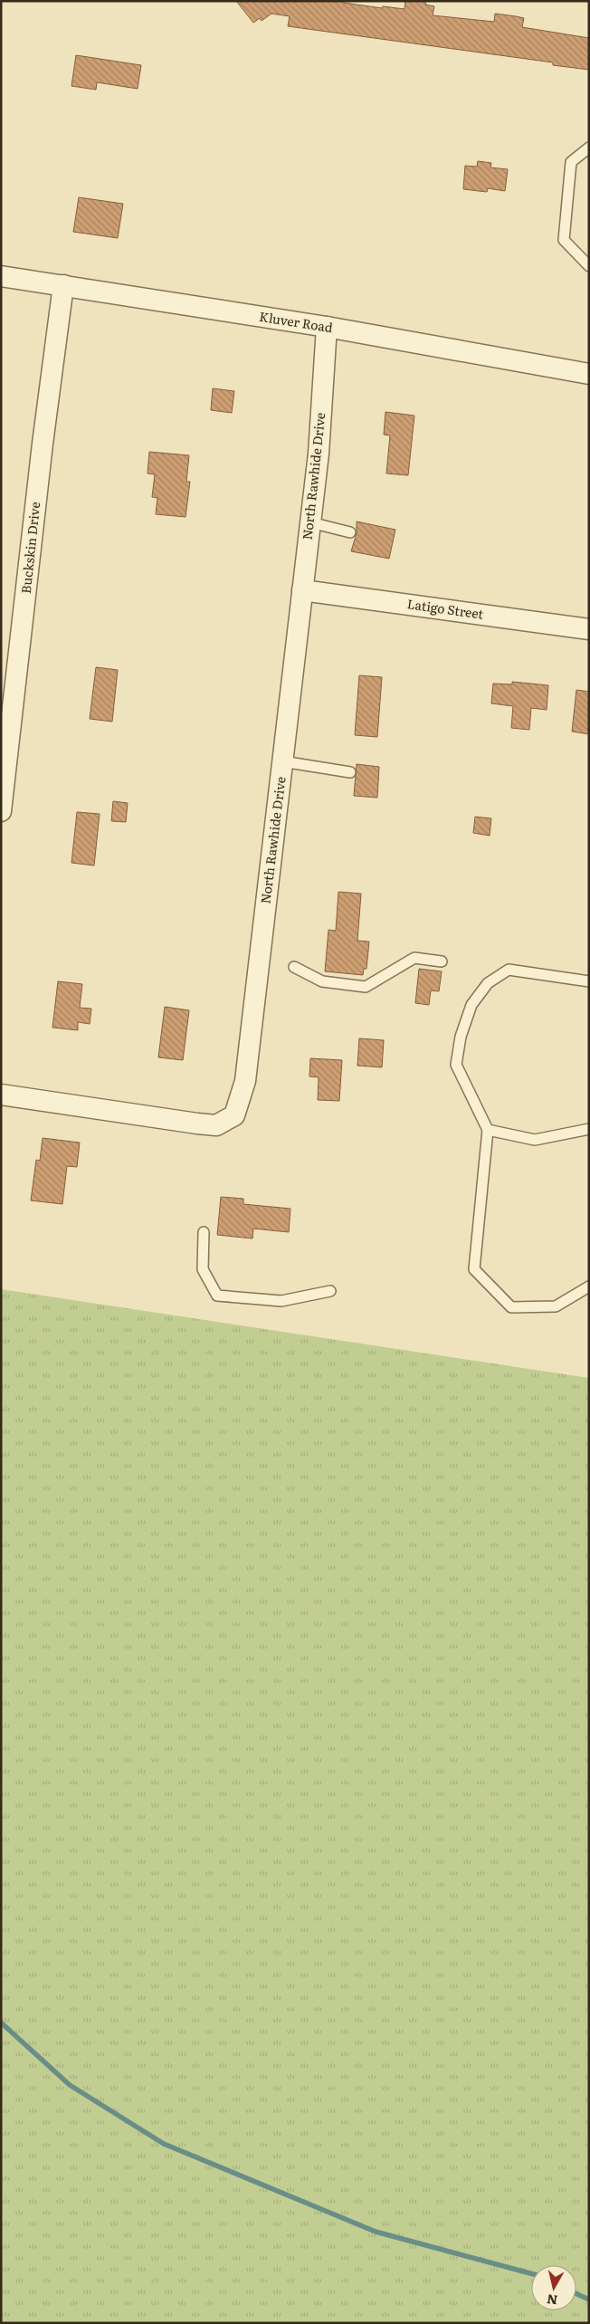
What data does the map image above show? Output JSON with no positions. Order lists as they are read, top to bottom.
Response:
{
  "streets": {
    "street": [
      "Kluver Road",
      "North Rawhide Drive",
      "Buckskin Drive",
      "Latigo Street"
    ]
  },
  "crossings": [
    ["Kluver Road", "North Rawhide Drive"],
    ["Kluver Road", "Buckskin Drive"],
    ["North Rawhide Drive", "Latigo Street"]
  ],
  "north": "bottom"
}
